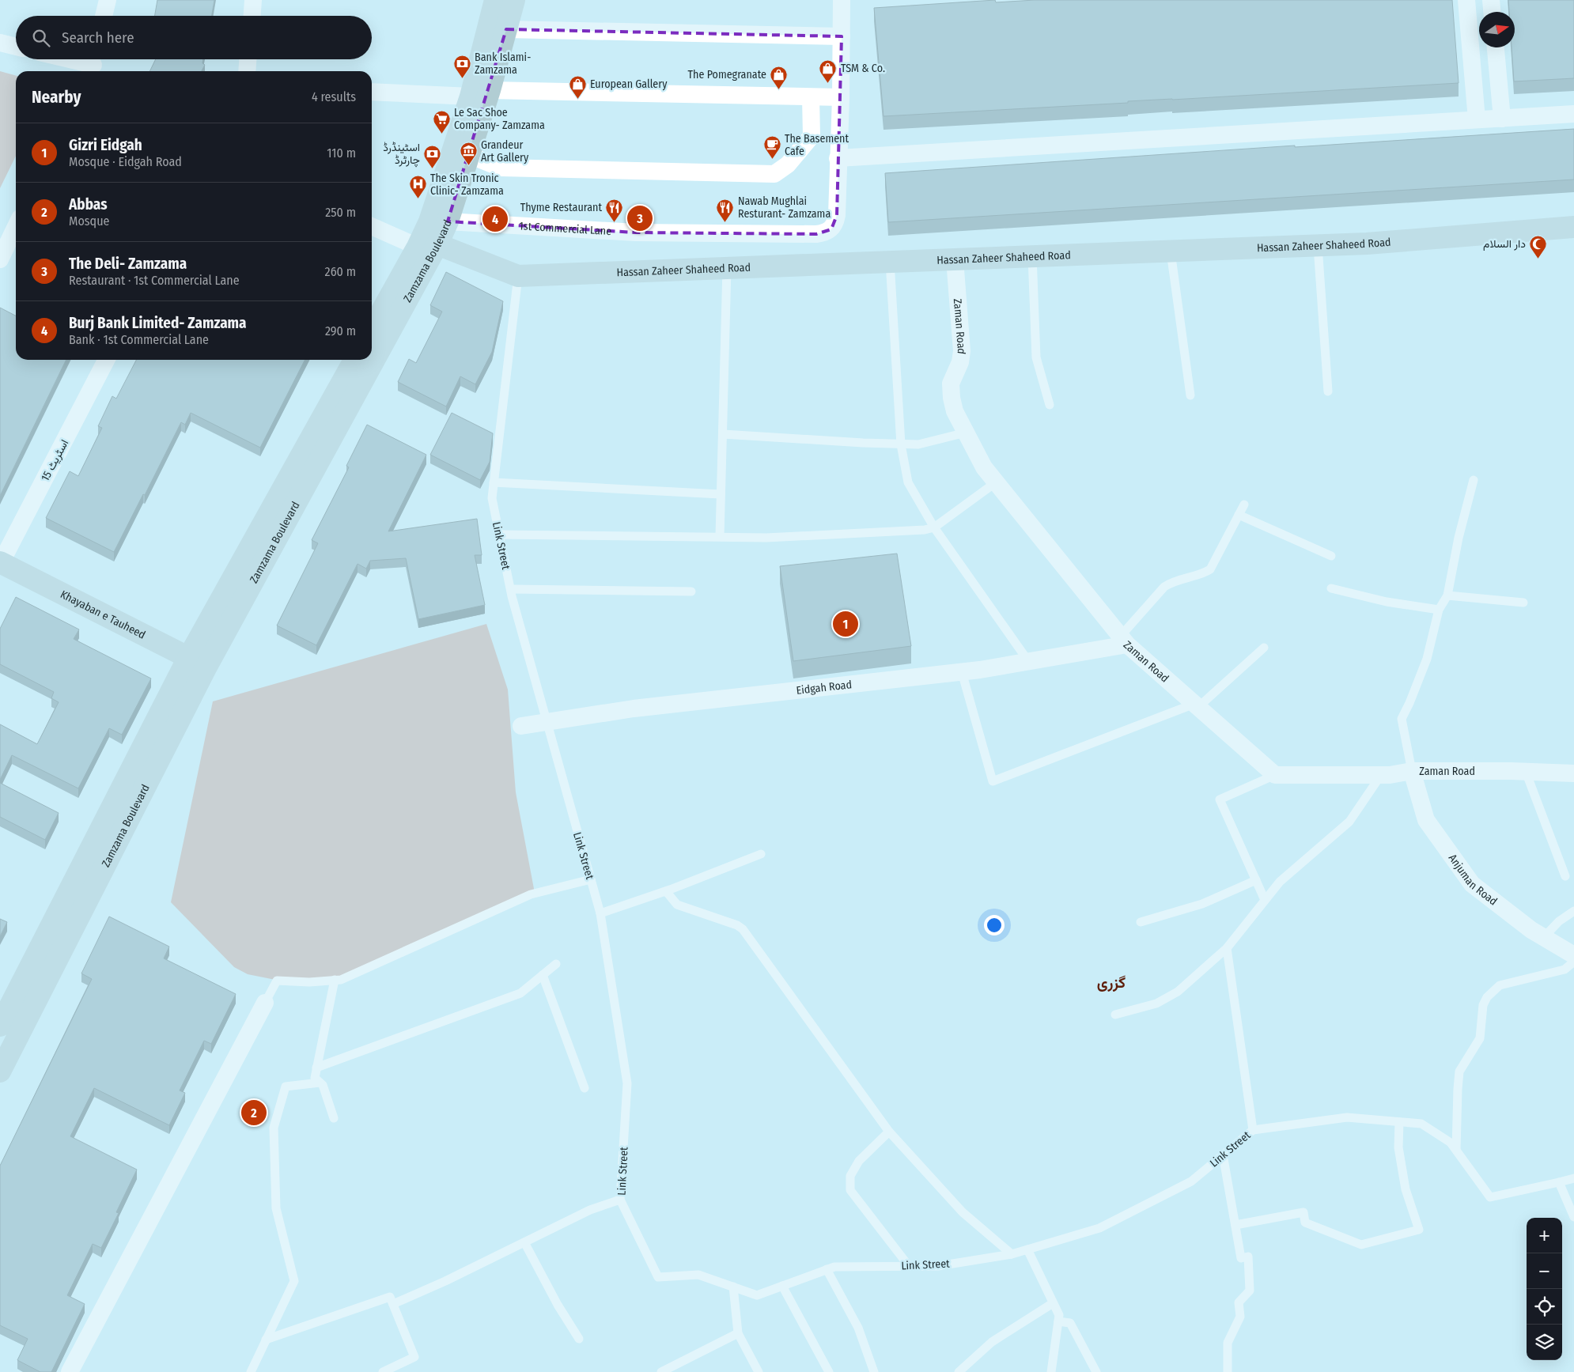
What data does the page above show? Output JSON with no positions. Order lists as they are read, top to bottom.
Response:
{
  "streets": {
    "main road": ["Hassan Zaheer Shaheed Road", "Zamzama Boulevard", "Khayaban e Tauheed"],
    "street": [
      "1st Commercial Lane",
      "Zaman Road",
      "اسٹریٹ 15",
      "Eidgah Road",
      "Anjuman Road"
    ],
    "lane": ["Link Street"]
  },
  "crossings": [
    ["1st Commercial Lane", "Zamzama Boulevard"],
    ["Hassan Zaheer Shaheed Road", "Zamzama Boulevard"],
    ["Hassan Zaheer Shaheed Road", "Zaman Road"],
    ["Hassan Zaheer Shaheed Road", "Link Street"],
    ["Zamzama Boulevard", "Khayaban e Tauheed"],
    ["Zaman Road", "Eidgah Road"],
    ["Zaman Road", "Anjuman Road"],
    ["اسٹریٹ 15", "Khayaban e Tauheed"],
    ["Link Street", "Eidgah Road"]
  ],
  "districts": ["گزری"],
  "places": {
    "bank": ["Bank Islami- Zamzama", "اسٹینڈرڈ چارٹرڈ"],
    "shop": ["TSM & Co.", "The Pomegranate", "European Gallery"],
    "supermarket": ["Le Sac Shoe Company- Zamzama"],
    "cafe": ["The Basement Cafe"],
    "museum": ["Grandeur Art Gallery"],
    "hospital": ["The Skin Tronic Clinic- Zamzama"],
    "restaurant": ["Thyme Restaurant", "Nawab Mughlai Resturant- Zamzama"],
    "mosque": ["دار السلام"]
  },
  "north": "right",
  "page": {
    "search": "Search here",
    "heading": ["Nearby", "4 results"],
    "list": [
      {
        "mark": "1",
        "name": "Gizri Eidgah",
        "note": "Mosque · Eidgah Road",
        "value": "110 m"
      },
      {
        "mark": "2",
        "name": "Abbas",
        "note": "Mosque",
        "value": "250 m"
      },
      {
        "mark": "3",
        "name": "The Deli- Zamzama",
        "note": "Restaurant · 1st Commercial Lane",
        "value": "260 m"
      },
      {
        "mark": "4",
        "name": "Burj Bank Limited- Zamzama",
        "note": "Bank · 1st Commercial Lane",
        "value": "290 m"
      }
    ],
    "pins": [
      "3",
      "4",
      "1",
      "2"
    ],
    "map_buttons": ["+", "−"]
  }
}
